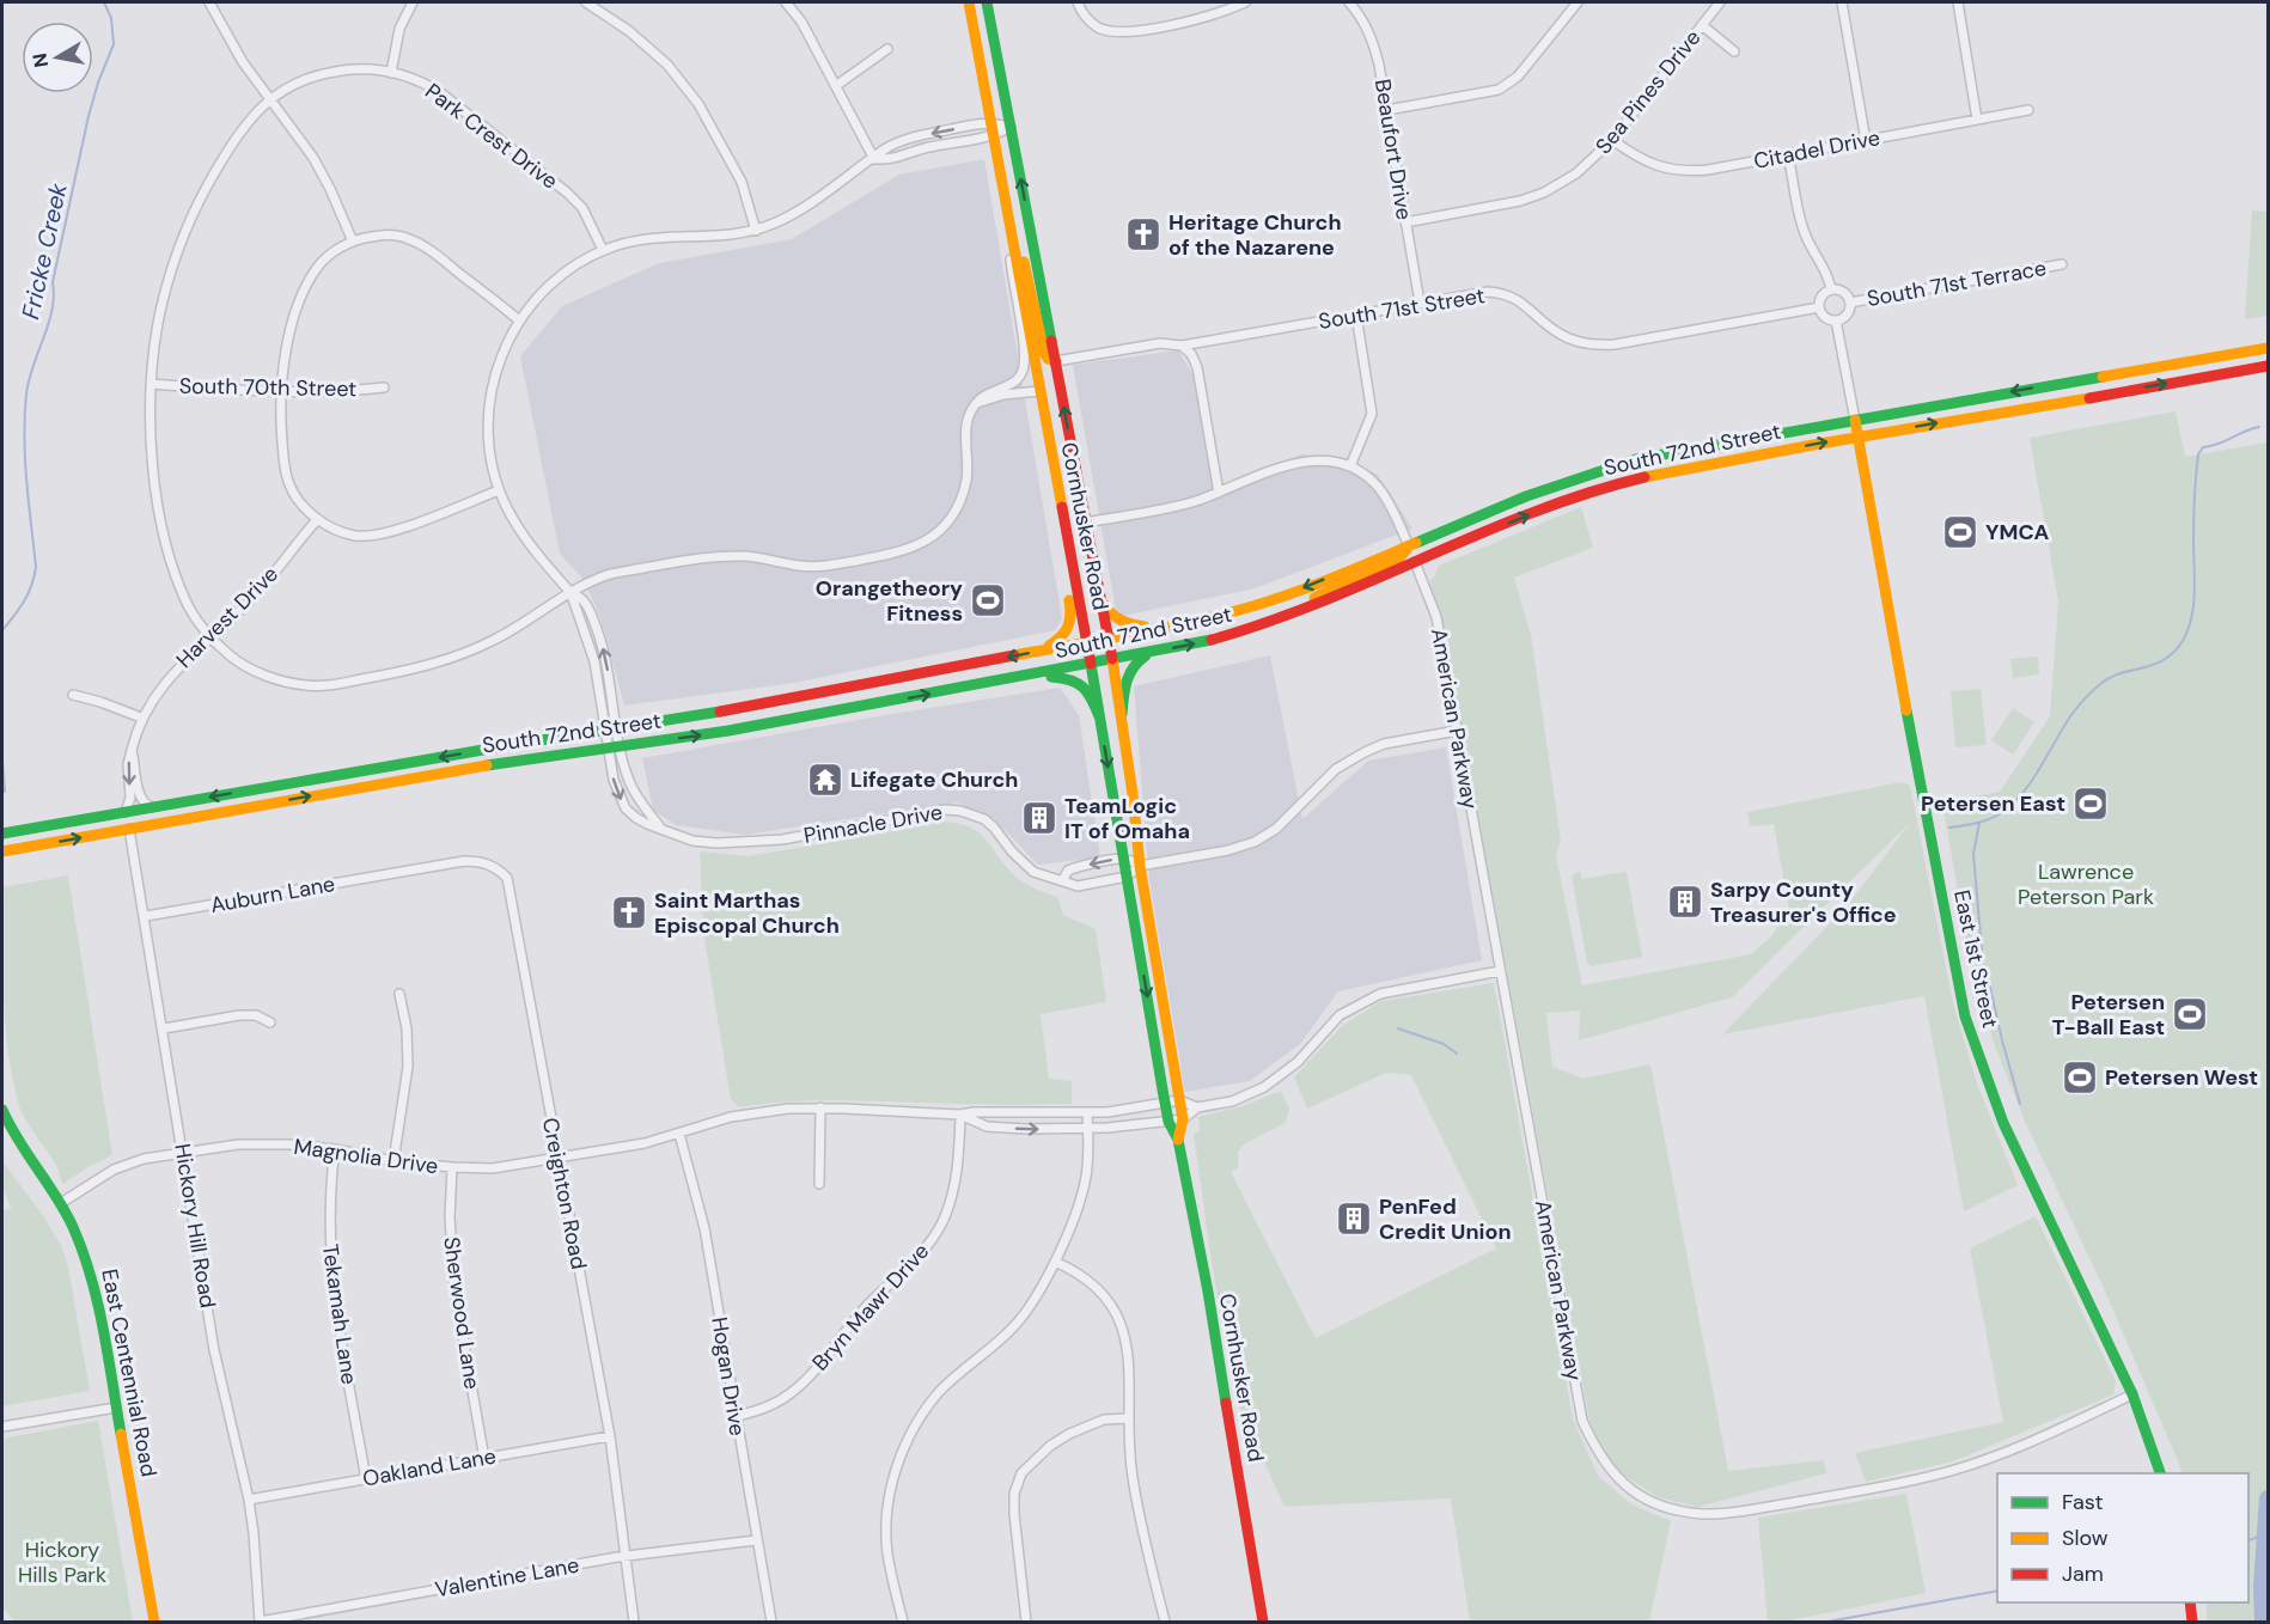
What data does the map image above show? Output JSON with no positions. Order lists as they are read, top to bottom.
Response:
{
  "streets": {
    "main road": [
      "South 72nd Street",
      "Cornhusker Road",
      "East 1st Street",
      "East Centennial Road"
    ],
    "street": [
      "Sea Pines Drive",
      "Park Crest Drive",
      "Beaufort Drive",
      "Citadel Drive",
      "South 71st Terrace",
      "South 71st Street",
      "South 70th Street",
      "Harvest Drive",
      "American Parkway",
      "Pinnacle Drive",
      "Auburn Lane",
      "Magnolia Drive",
      "Creighton Road",
      "Hickory Hill Road",
      "Bryn Mawr Drive",
      "Sherwood Lane",
      "Tekamah Lane",
      "Hogan Drive",
      "Oakland Lane",
      "Valentine Lane"
    ]
  },
  "crossings": [
    ["Sea Pines Drive", "Beaufort Drive"],
    ["Sea Pines Drive", "Citadel Drive"],
    ["Park Crest Drive", "South 70th Street"],
    ["Park Crest Drive", "Harvest Drive"],
    ["Park Crest Drive", "Pinnacle Drive"],
    ["Beaufort Drive", "South 71st Street"],
    ["South 71st Terrace", "South 71st Street"],
    ["South 71st Street", "Cornhusker Road"],
    ["South 72nd Street", "Cornhusker Road"],
    ["South 72nd Street", "Harvest Drive"],
    ["South 72nd Street", "American Parkway"],
    ["South 72nd Street", "Pinnacle Drive"],
    ["South 72nd Street", "East 1st Street"],
    ["South 72nd Street", "Hickory Hill Road"],
    ["Cornhusker Road", "Pinnacle Drive"],
    ["American Parkway", "East 1st Street"],
    ["Auburn Lane", "Creighton Road"],
    ["Auburn Lane", "Hickory Hill Road"],
    ["Magnolia Drive", "Creighton Road"],
    ["Magnolia Drive", "Hickory Hill Road"],
    ["Magnolia Drive", "Bryn Mawr Drive"],
    ["Magnolia Drive", "Sherwood Lane"],
    ["Magnolia Drive", "Tekamah Lane"],
    ["Magnolia Drive", "East Centennial Road"],
    ["Magnolia Drive", "Hogan Drive"],
    ["Creighton Road", "Oakland Lane"],
    ["Creighton Road", "Valentine Lane"],
    ["Hickory Hill Road", "Oakland Lane"],
    ["Hickory Hill Road", "Valentine Lane"],
    ["Bryn Mawr Drive", "Hogan Drive"],
    ["Sherwood Lane", "Oakland Lane"],
    ["Tekamah Lane", "Oakland Lane"],
    ["Hogan Drive", "Valentine Lane"]
  ],
  "water": ["Fricke Creek"],
  "parks": ["Lawrence Peterson Park", "Hickory Hills Park"],
  "places": {
    "church": ["Heritage Church of the Nazarene", "Saint Marthas Episcopal Church"],
    "sports": [
      "YMCA",
      "Orangetheory Fitness",
      "Petersen East",
      "Petersen T-Ball East",
      "Petersen West"
    ],
    "temple": ["Lifegate Church"],
    "building": ["TeamLogic IT of Omaha", "Sarpy County Treasurer's Office", "PenFed Credit Union"]
  },
  "legend": ["Fast", "Slow", "Jam"],
  "north": "left"
}
